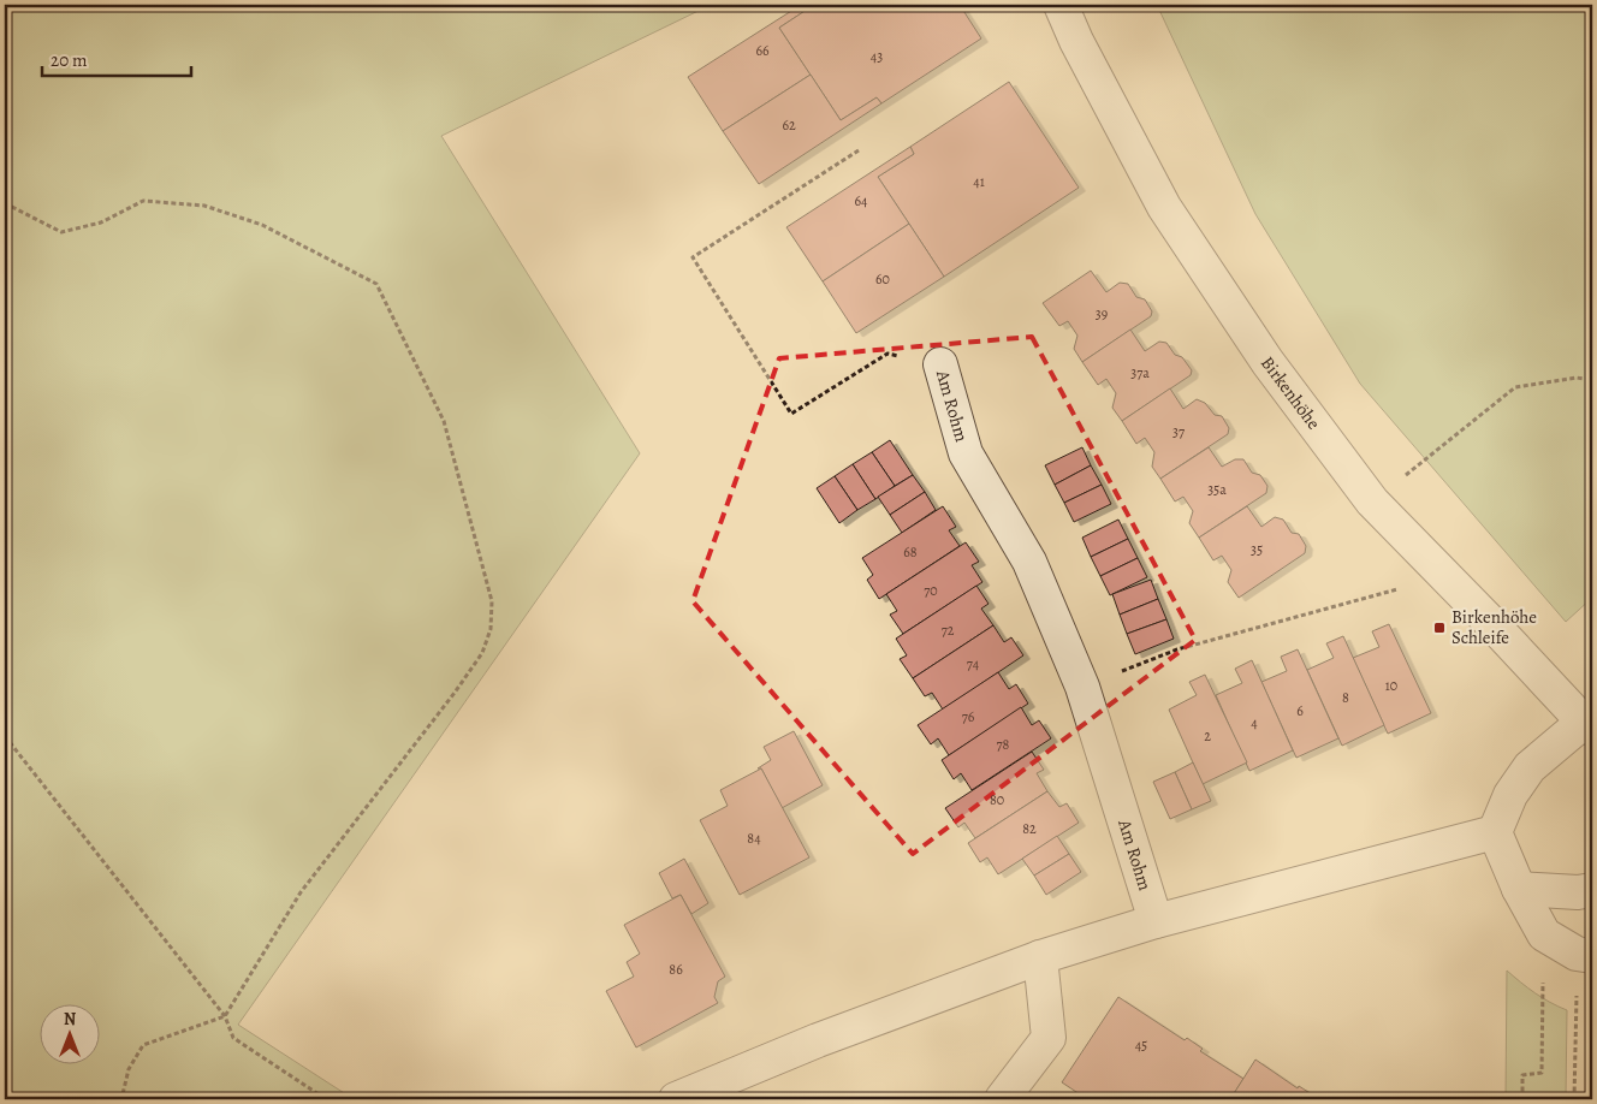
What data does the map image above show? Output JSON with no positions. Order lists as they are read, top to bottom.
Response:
{
  "streets": {
    "street": ["Birkenhöhe", "Am Rohm"]
  },
  "places": {
    "transit": ["Birkenhöhe Schleife"]
  },
  "house_numbers": [
    "66",
    "43",
    "62",
    "41",
    "64",
    "60",
    "39",
    "37a",
    "37",
    "35a",
    "35",
    "68",
    "70",
    "72",
    "74",
    "10",
    "8",
    "6",
    "76",
    "4",
    "2",
    "78",
    "80",
    "82",
    "84",
    "86",
    "45"
  ],
  "scale_bar": "20 m",
  "north": "top"
}
